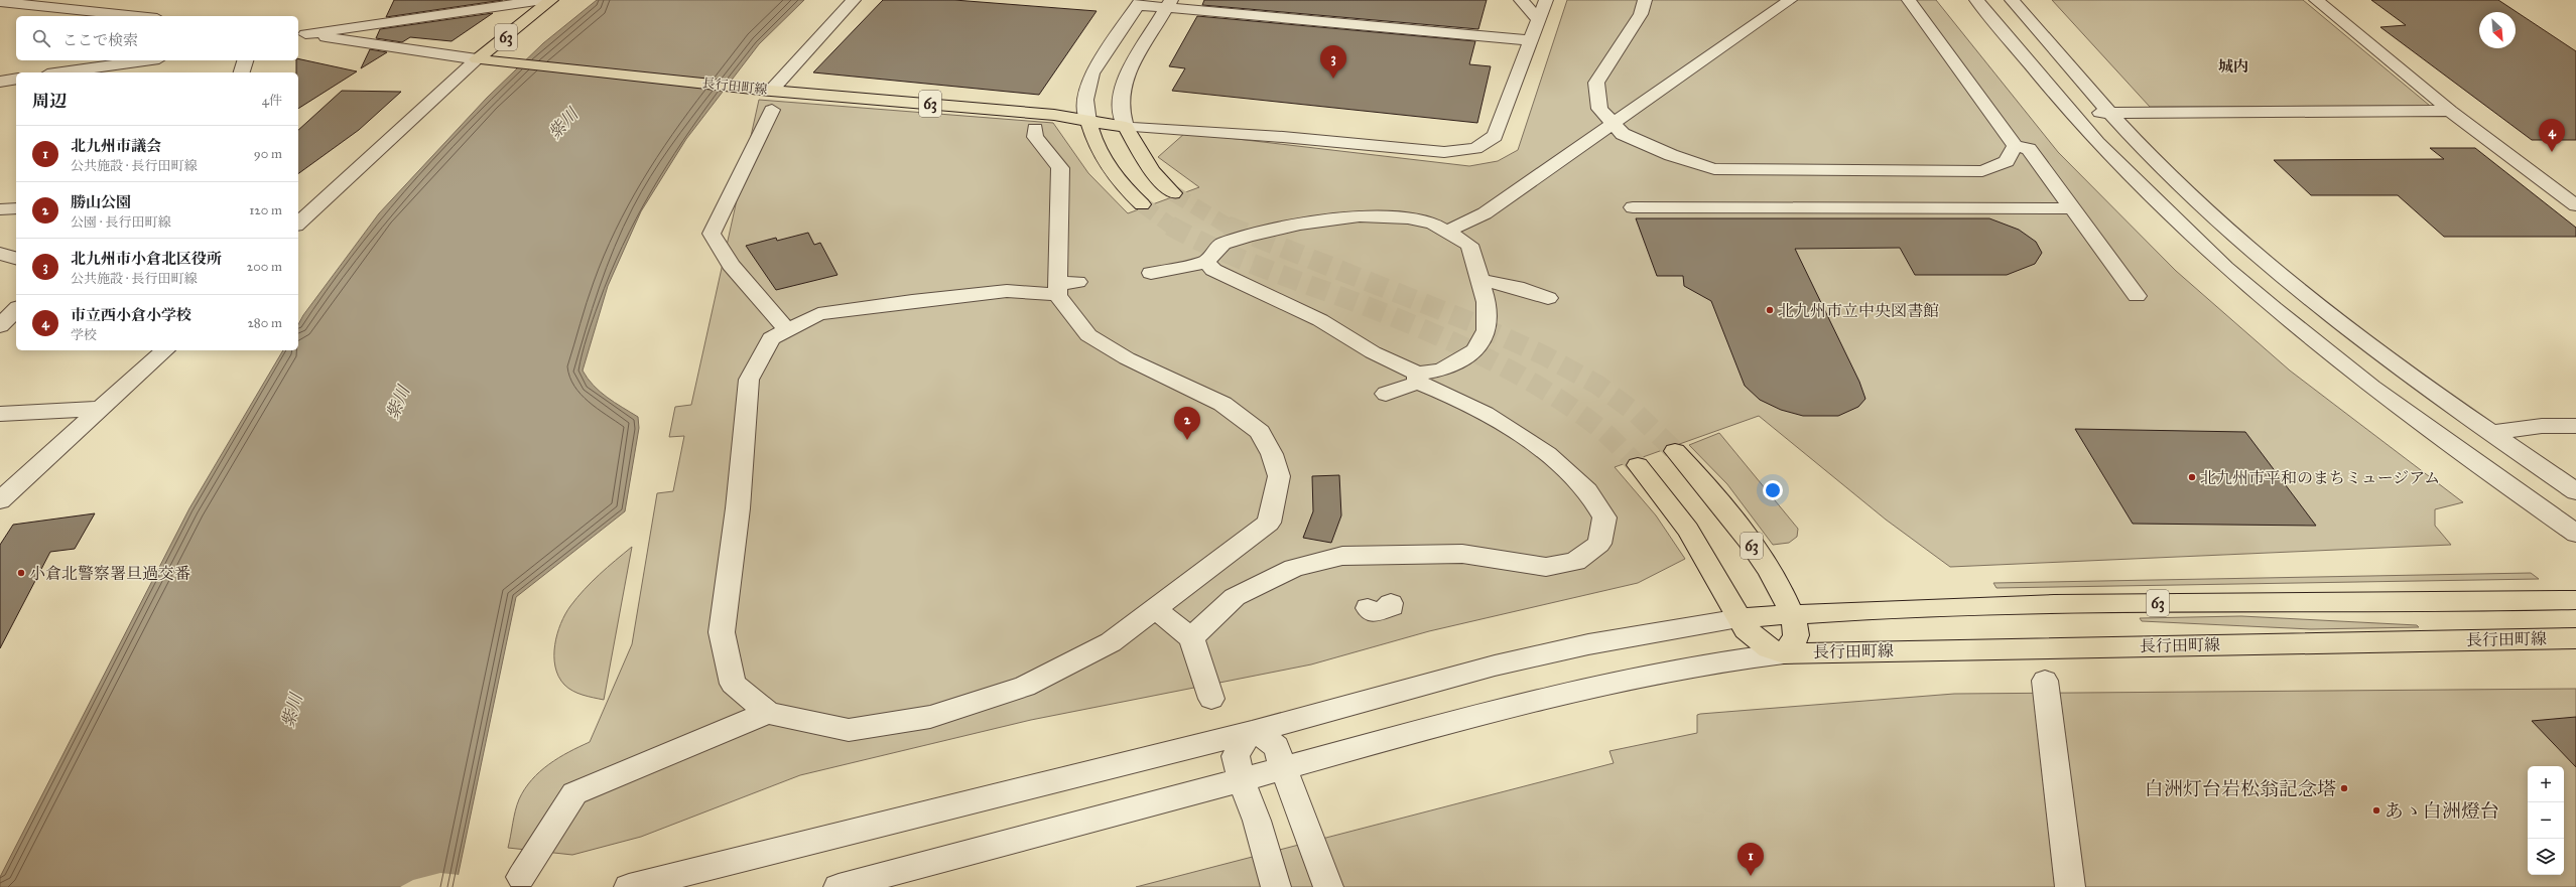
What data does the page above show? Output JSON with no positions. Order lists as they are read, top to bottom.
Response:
{
  "streets": {
    "main road": ["63", "長行田町線"]
  },
  "crossings": [
    ["63", "長行田町線"]
  ],
  "districts": ["城内"],
  "water": ["紫川"],
  "places": [
    "北九州市立中央図書館",
    "北九州市平和のまちミュージアム",
    "小倉北警察署旦過交番",
    "白洲灯台岩松翁記念塔",
    "あゝ白洲燈台"
  ],
  "north": "bottom right",
  "page": {
    "search": "ここで検索",
    "pins": [
      "3",
      "4",
      "2",
      "1"
    ],
    "heading": ["周辺", "4件"],
    "list": [
      {
        "mark": "1",
        "name": "北九州市議会",
        "note": "公共施設 · 長行田町線",
        "value": "90 m"
      },
      {
        "mark": "2",
        "name": "勝山公園",
        "note": "公園 · 長行田町線",
        "value": "120 m"
      },
      {
        "mark": "3",
        "name": "北九州市小倉北区役所",
        "note": "公共施設 · 長行田町線",
        "value": "200 m"
      },
      {
        "mark": "4",
        "name": "市立西小倉小学校",
        "note": "学校",
        "value": "280 m"
      }
    ],
    "map_buttons": ["+", "−"]
  }
}
